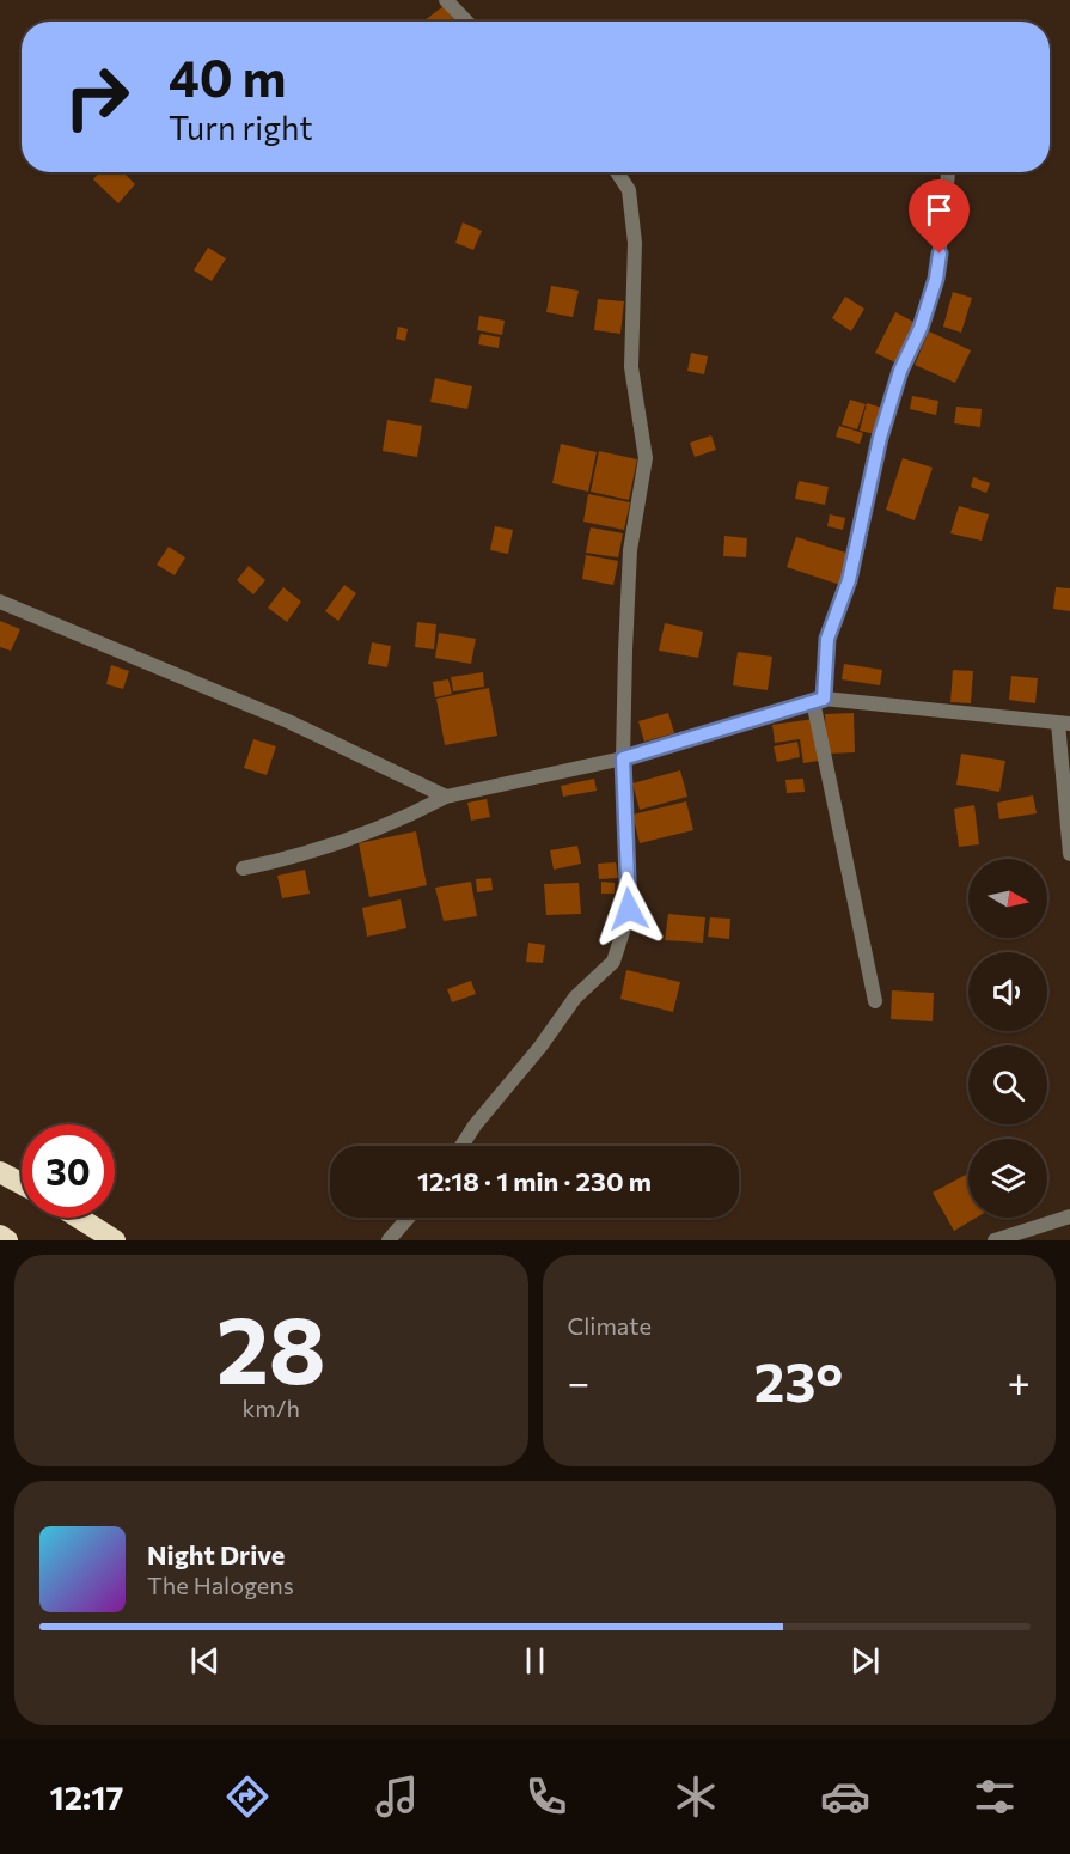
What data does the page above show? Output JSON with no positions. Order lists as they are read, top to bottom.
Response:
{
  "north": "right",
  "page": {
    "turn": ["40 m", "Turn right"],
    "limit": "30",
    "trip": "12:18 · 1 min · 230 m",
    "tile": [
      ["28", "km/h"],
      "Climate"
    ],
    "heat": ["−", "23°", "+"],
    "song": ["Night Drive", "The Halogens"],
    "tabs": "12:17"
  }
}
